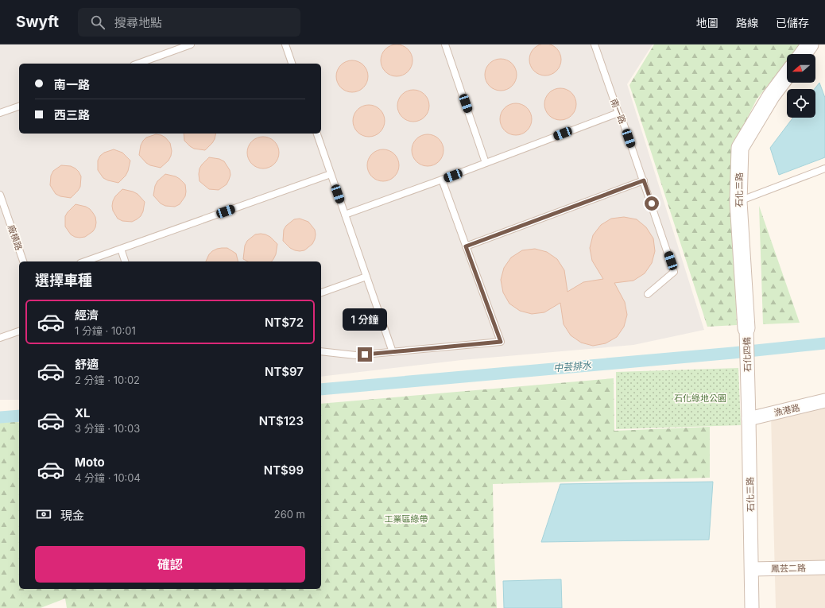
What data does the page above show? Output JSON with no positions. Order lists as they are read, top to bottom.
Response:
{
  "streets": {
    "street": [
      "石化三路",
      "石化四橋",
      "漁港路",
      "鳳芸二路"
    ],
    "lane": ["南一路", "廠橫路"]
  },
  "crossings": [
    ["石化三路", "石化四橋"],
    ["石化三路", "漁港路"],
    ["石化三路", "鳳芸二路"]
  ],
  "water": ["中芸排水"],
  "parks": ["石化綠地公園", "工業區綠帶"],
  "north": "left",
  "page": {
    "header": "Swyft",
    "search": "搜尋地點",
    "nav": ["地圖", "路線", "已儲存"],
    "banner": ["南一路", "西三路"],
    "heading": "選擇車種",
    "list": [
      {
        "name": "經濟",
        "note": "1 分鐘 · 10:01",
        "value": "NT$72"
      },
      {
        "name": "舒適",
        "note": "2 分鐘 · 10:02",
        "value": "NT$97"
      },
      {
        "name": "XL",
        "note": "3 分鐘 · 10:03",
        "value": "NT$123"
      },
      {
        "name": "Moto",
        "note": "4 分鐘 · 10:04",
        "value": "NT$99"
      }
    ],
    "bubble": "1 分鐘",
    "pay": ["現金", "260 m"],
    "buttons": "確認"
  }
}
